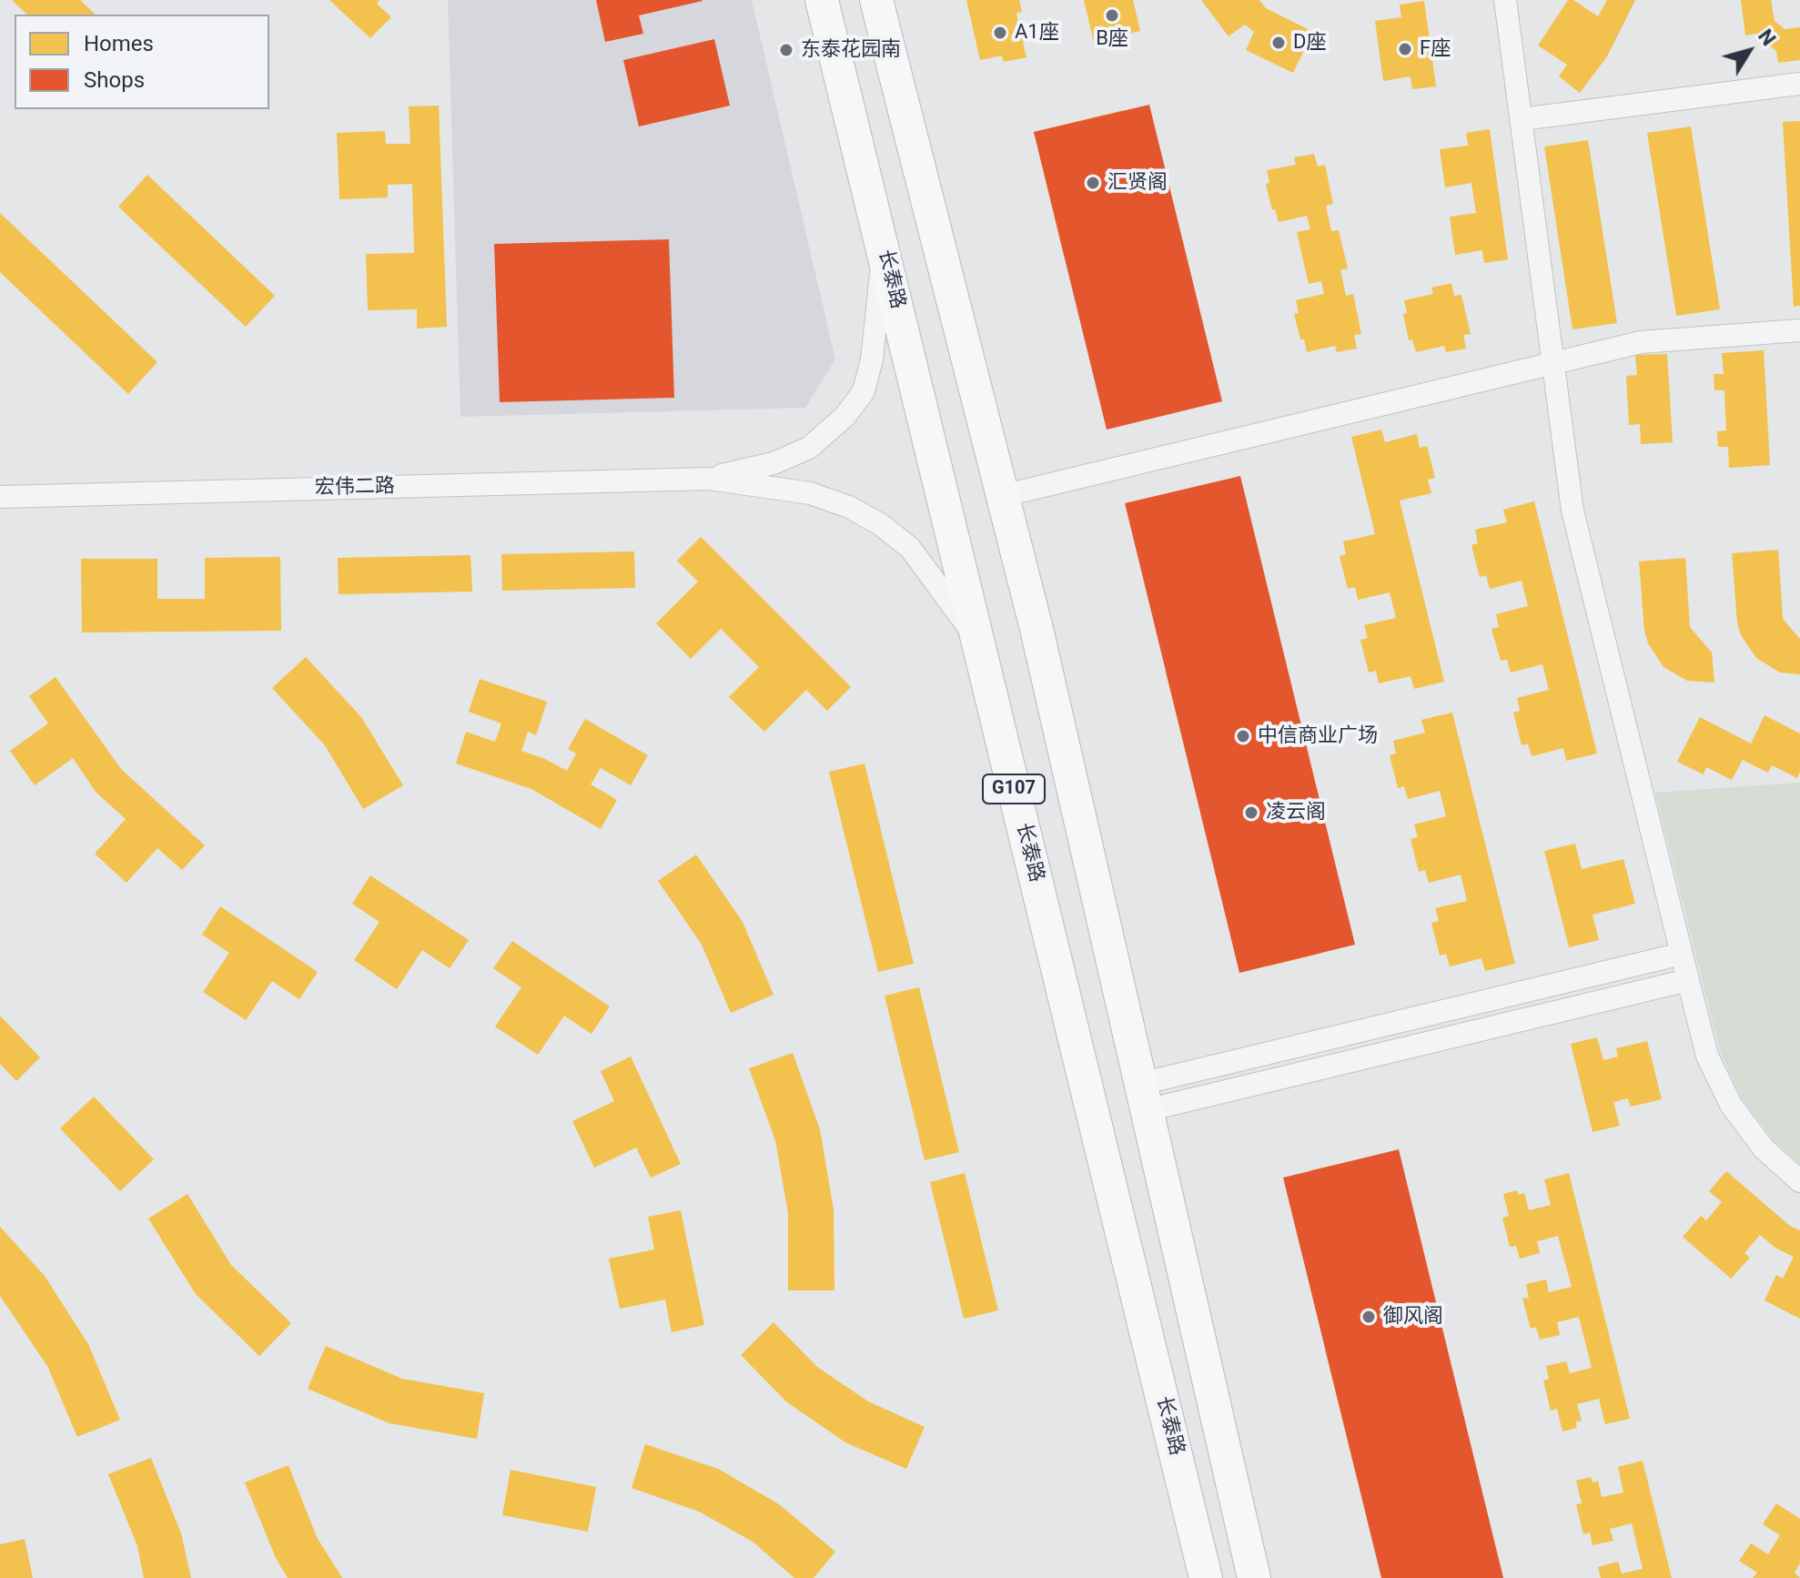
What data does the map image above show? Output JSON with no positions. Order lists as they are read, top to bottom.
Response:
{
  "streets": {
    "highway": ["长泰路", "G107"],
    "street": ["宏伟二路"]
  },
  "places": [
    "B座",
    "A1座",
    "D座",
    "F座",
    "东泰花园南",
    "汇贤阁",
    "中信商业广场",
    "凌云阁",
    "御风阁"
  ],
  "legend": ["Homes", "Shops"],
  "north": "top right"
}
